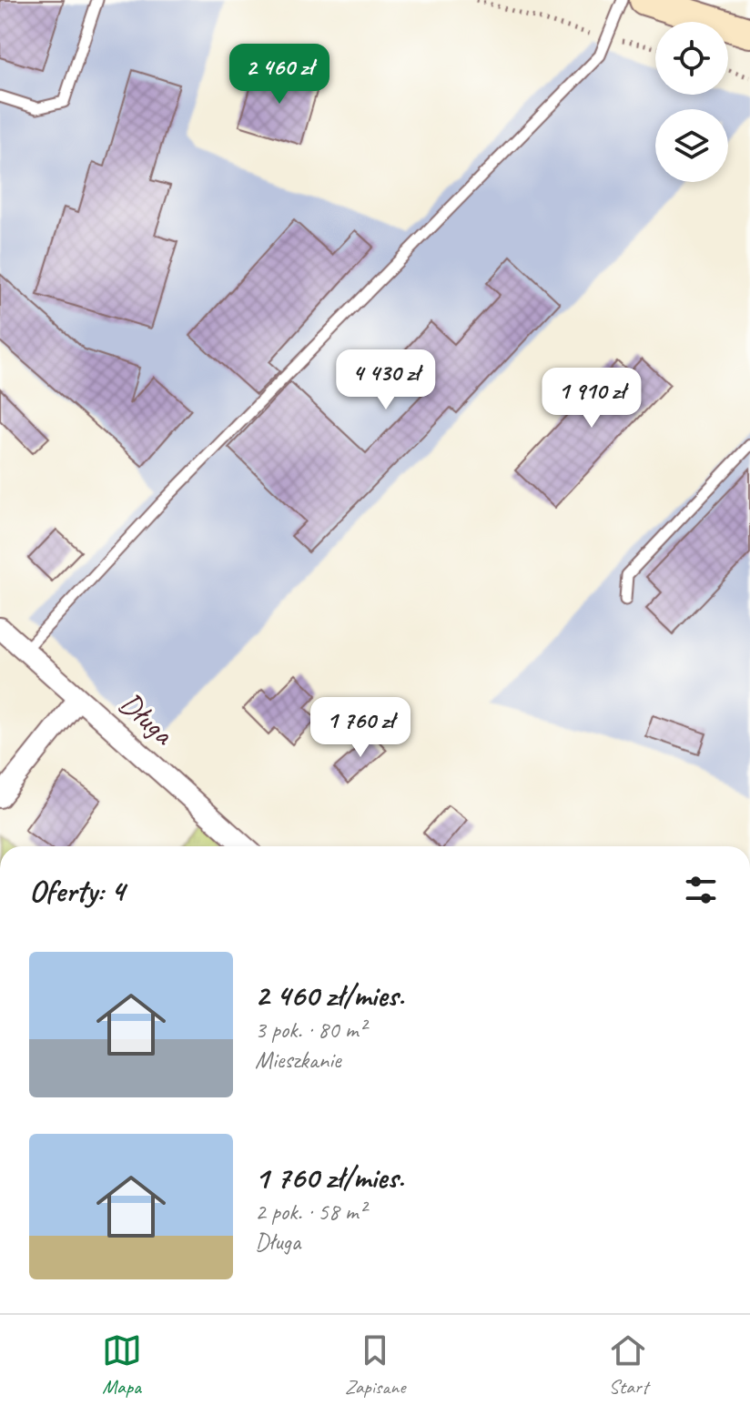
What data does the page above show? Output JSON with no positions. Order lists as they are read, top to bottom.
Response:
{
  "streets": {
    "street": ["Długa"]
  },
  "page": {
    "price": [
      "2 460 zł",
      "4 430 zł",
      "1 910 zł",
      "1 760 zł"
    ],
    "heading": "Oferty: 4",
    "list": [
      {
        "name": "2 460 zł/mies.",
        "note": "3 pok. · 80 m² · Mieszkanie"
      },
      {
        "name": "1 760 zł/mies.",
        "note": "2 pok. · 58 m² · Długa"
      }
    ],
    "tabs": ["Mapa", "Zapisane", "Start"]
  }
}
